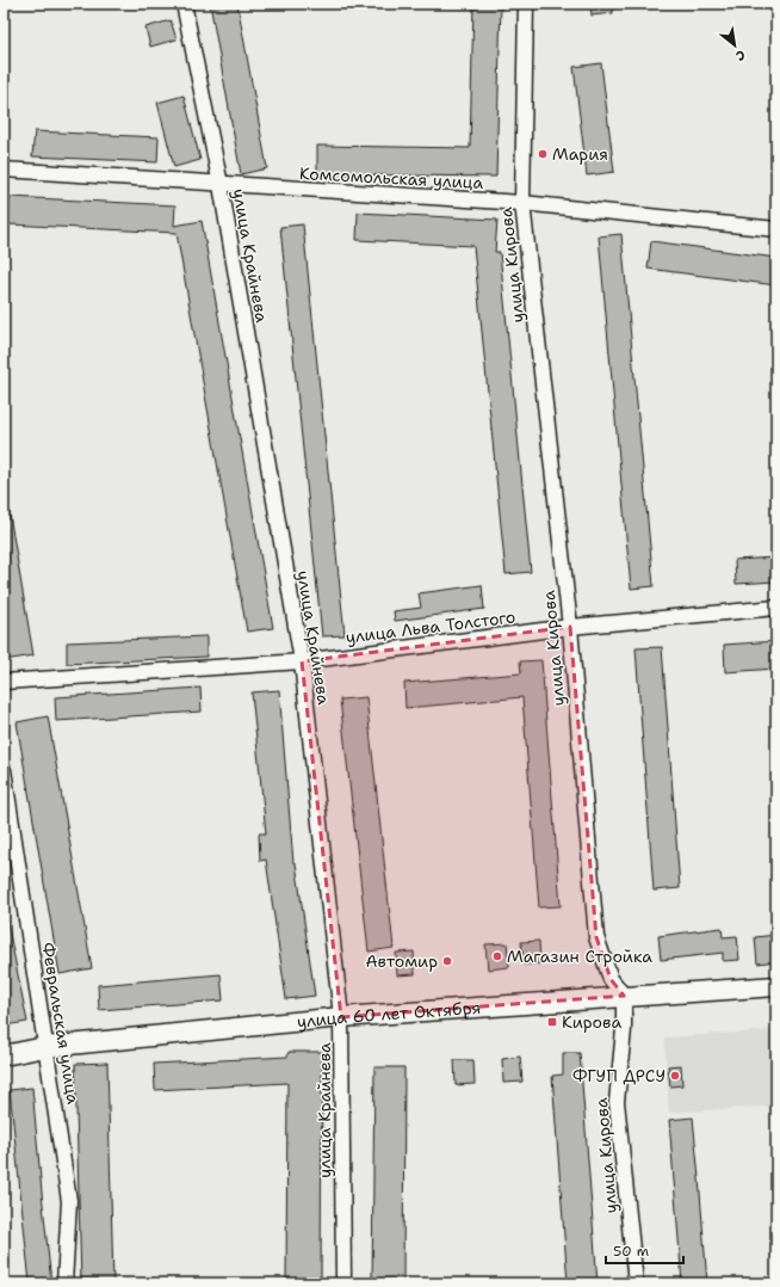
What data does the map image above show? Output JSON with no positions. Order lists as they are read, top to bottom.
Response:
{
  "streets": {
    "main road": ["улица 60 лет Октября"],
    "street": [
      "Комсомольская улица",
      "улица Крайнева",
      "улица Кирова",
      "улица Льва Толстого",
      "Февральская улица"
    ]
  },
  "crossings": [
    ["Комсомольская улица", "улица Крайнева"],
    ["Комсомольская улица", "улица Кирова"],
    ["улица Крайнева", "улица Льва Толстого"],
    ["улица Крайнева", "улица 60 лет Октября"],
    ["улица Кирова", "улица Льва Толстого"],
    ["улица Кирова", "улица 60 лет Октября"],
    ["улица 60 лет Октября", "Февральская улица"]
  ],
  "places": {
    "other": [
      "Мария",
      "Магазин Стройка",
      "Автомир",
      "ФГУП ДРСУ"
    ],
    "transit": ["Кирова"]
  },
  "scale_bar": "50 m",
  "north": "bottom right"
}
